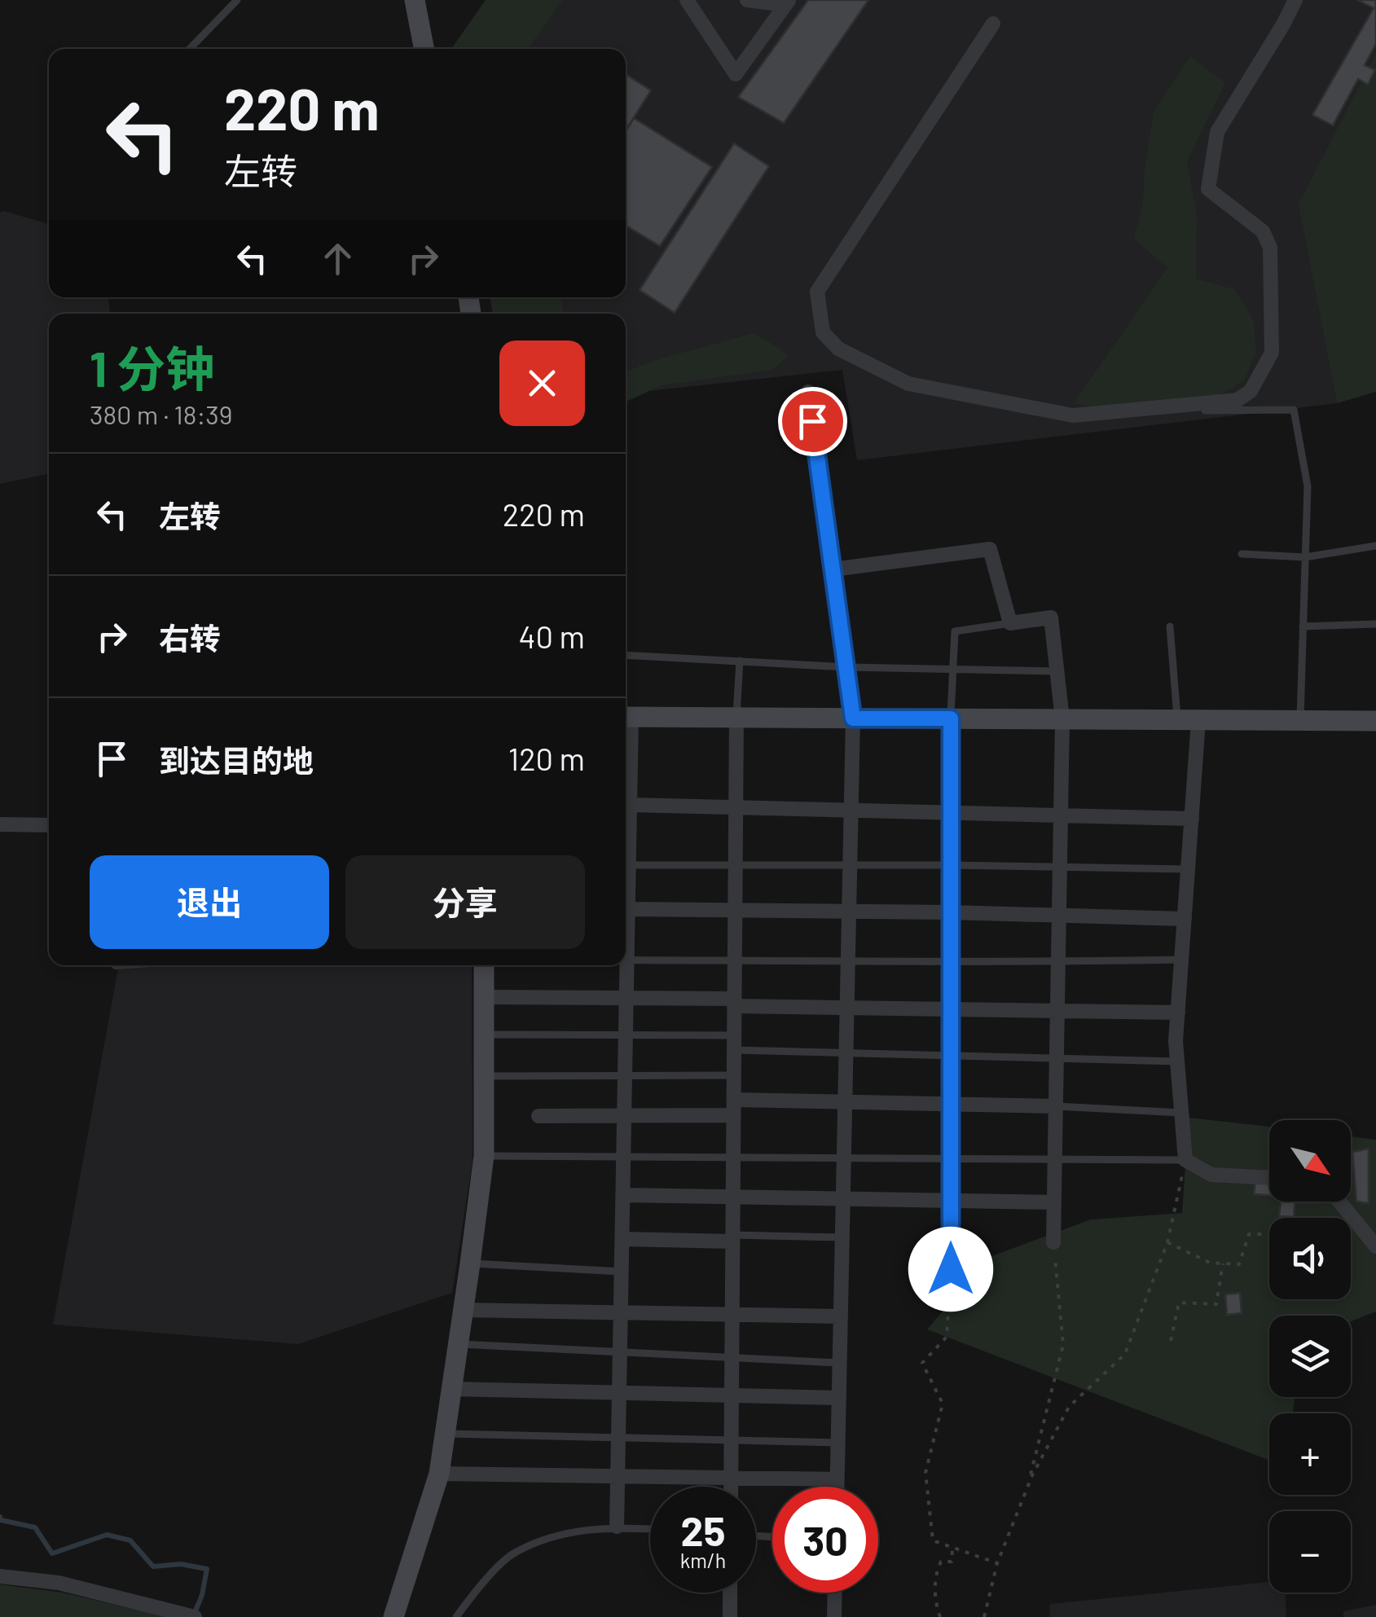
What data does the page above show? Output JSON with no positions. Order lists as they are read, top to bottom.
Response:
{
  "north": "bottom right",
  "page": {
    "turn": ["220 m", "左转"],
    "heading": ["1 分钟", "380 m · 18:39"],
    "list": [
      {
        "name": "左转",
        "value": "220 m"
      },
      {
        "name": "右转",
        "value": "40 m"
      },
      {
        "name": "到达目的地",
        "value": "120 m"
      }
    ],
    "buttons": ["退出", "分享"],
    "map_buttons": ["+", "−"],
    "speed": "25 km/h",
    "limit": "30"
  }
}
